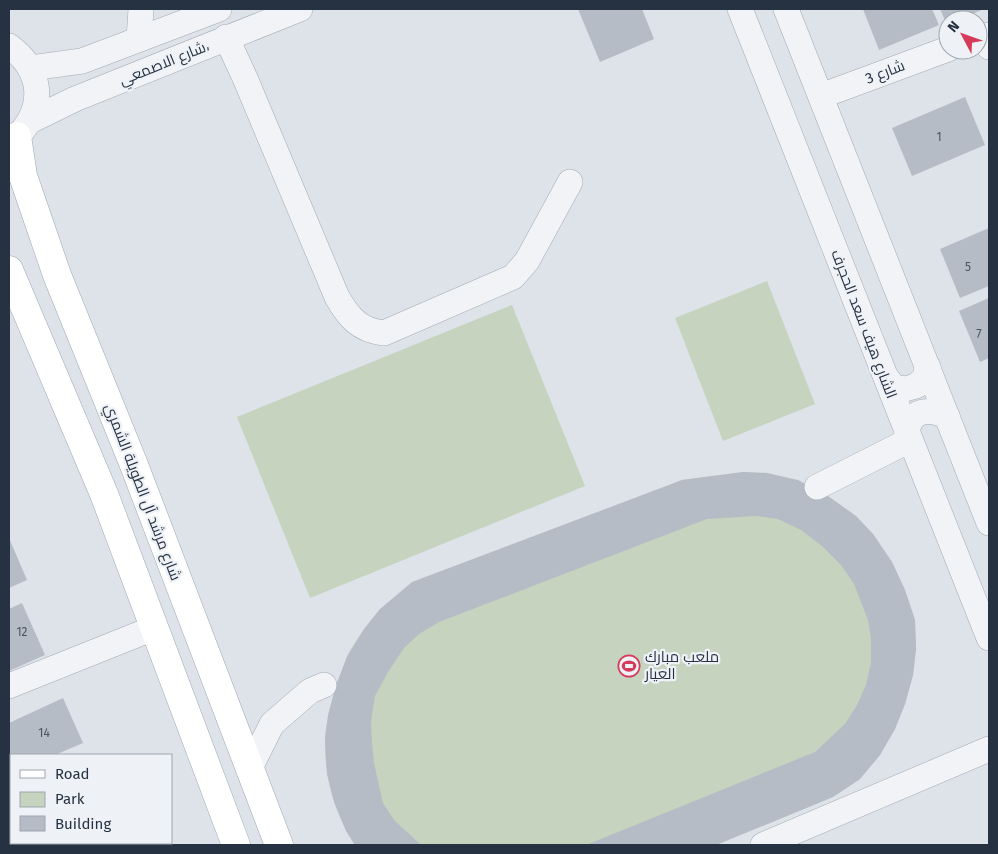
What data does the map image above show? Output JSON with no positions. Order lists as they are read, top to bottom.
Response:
{
  "streets": {
    "main road": ["شارع مرشد آل الطويلة الشمري"],
    "street": ["شارع الاصمعي،", "شارع 3", "الشارع هيف سعد الحجرف"]
  },
  "crossings": [
    ["شارع الاصمعي،", "شارع مرشد آل الطويلة الشمري"]
  ],
  "places": {
    "sports": ["ملعب مبارك العيار"]
  },
  "house_numbers": [
    "1",
    "5",
    "7",
    "12",
    "14"
  ],
  "legend": ["Road", "Park", "Building"],
  "north": "top left"
}
